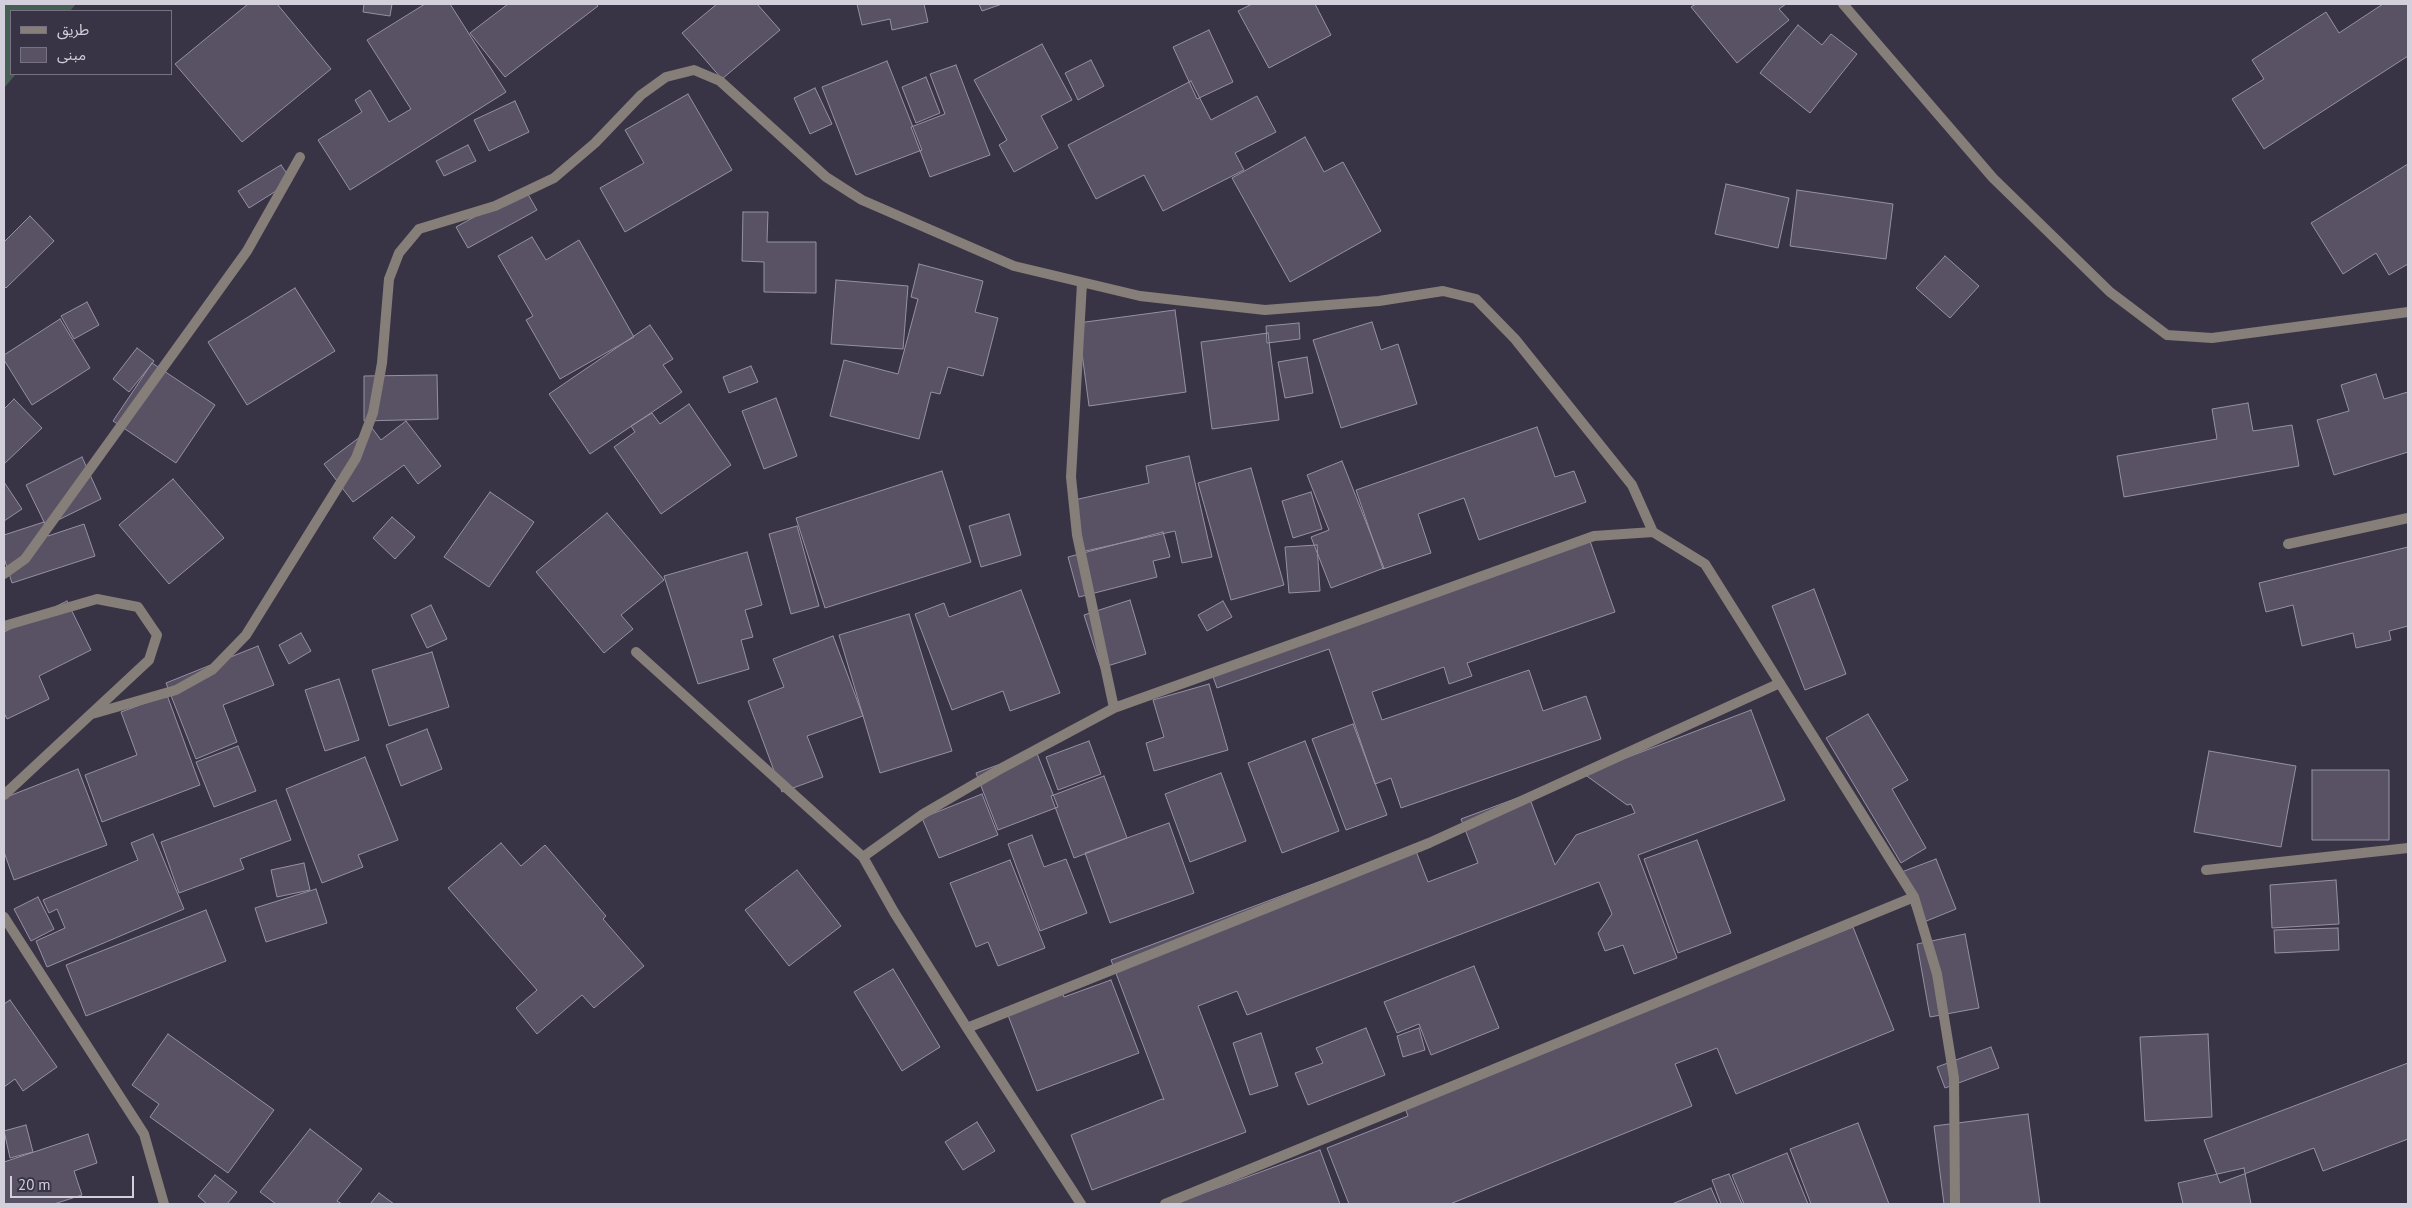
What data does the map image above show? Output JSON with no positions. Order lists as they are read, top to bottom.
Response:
{
  "legend": ["طريق", "مبنى"],
  "scale_bar": "20 m"
}
